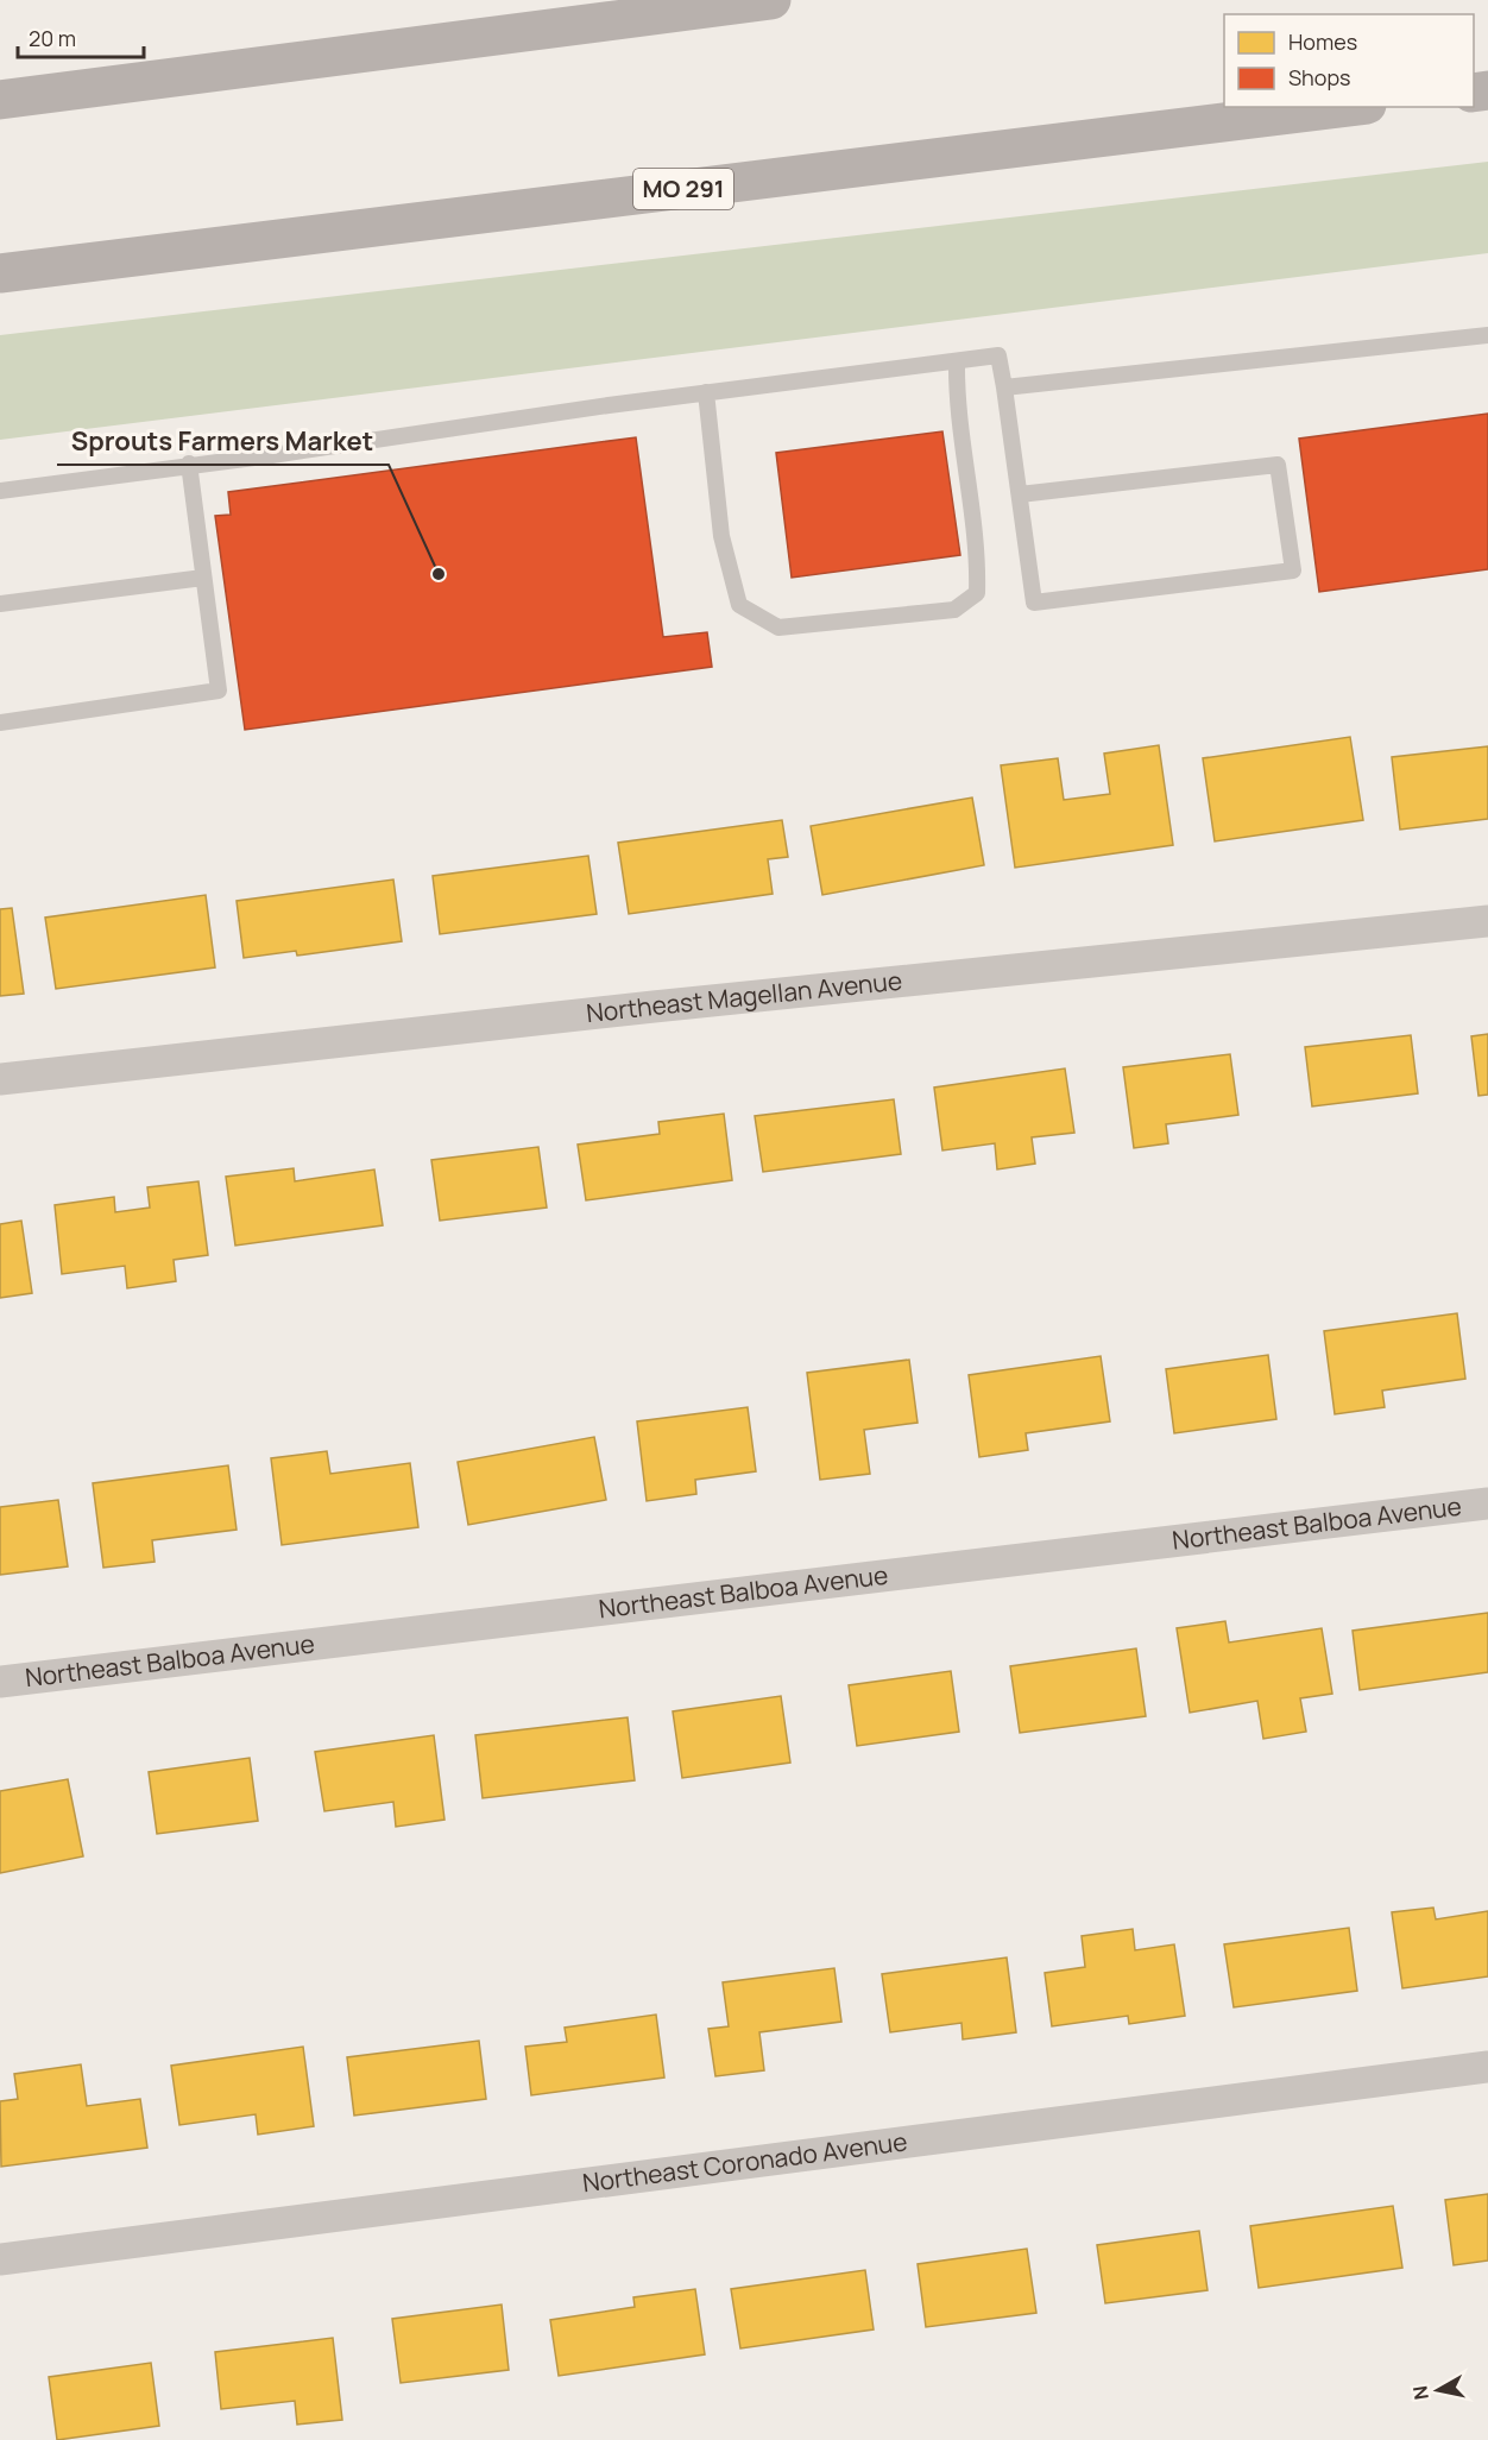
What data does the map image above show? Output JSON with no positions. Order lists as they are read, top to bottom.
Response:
{
  "streets": {
    "main road": ["MO 291"],
    "street": ["Northeast Magellan Avenue", "Northeast Balboa Avenue", "Northeast Coronado Avenue"]
  },
  "places": ["Sprouts Farmers Market"],
  "legend": ["Homes", "Shops"],
  "scale_bar": "20 m",
  "north": "left"
}
